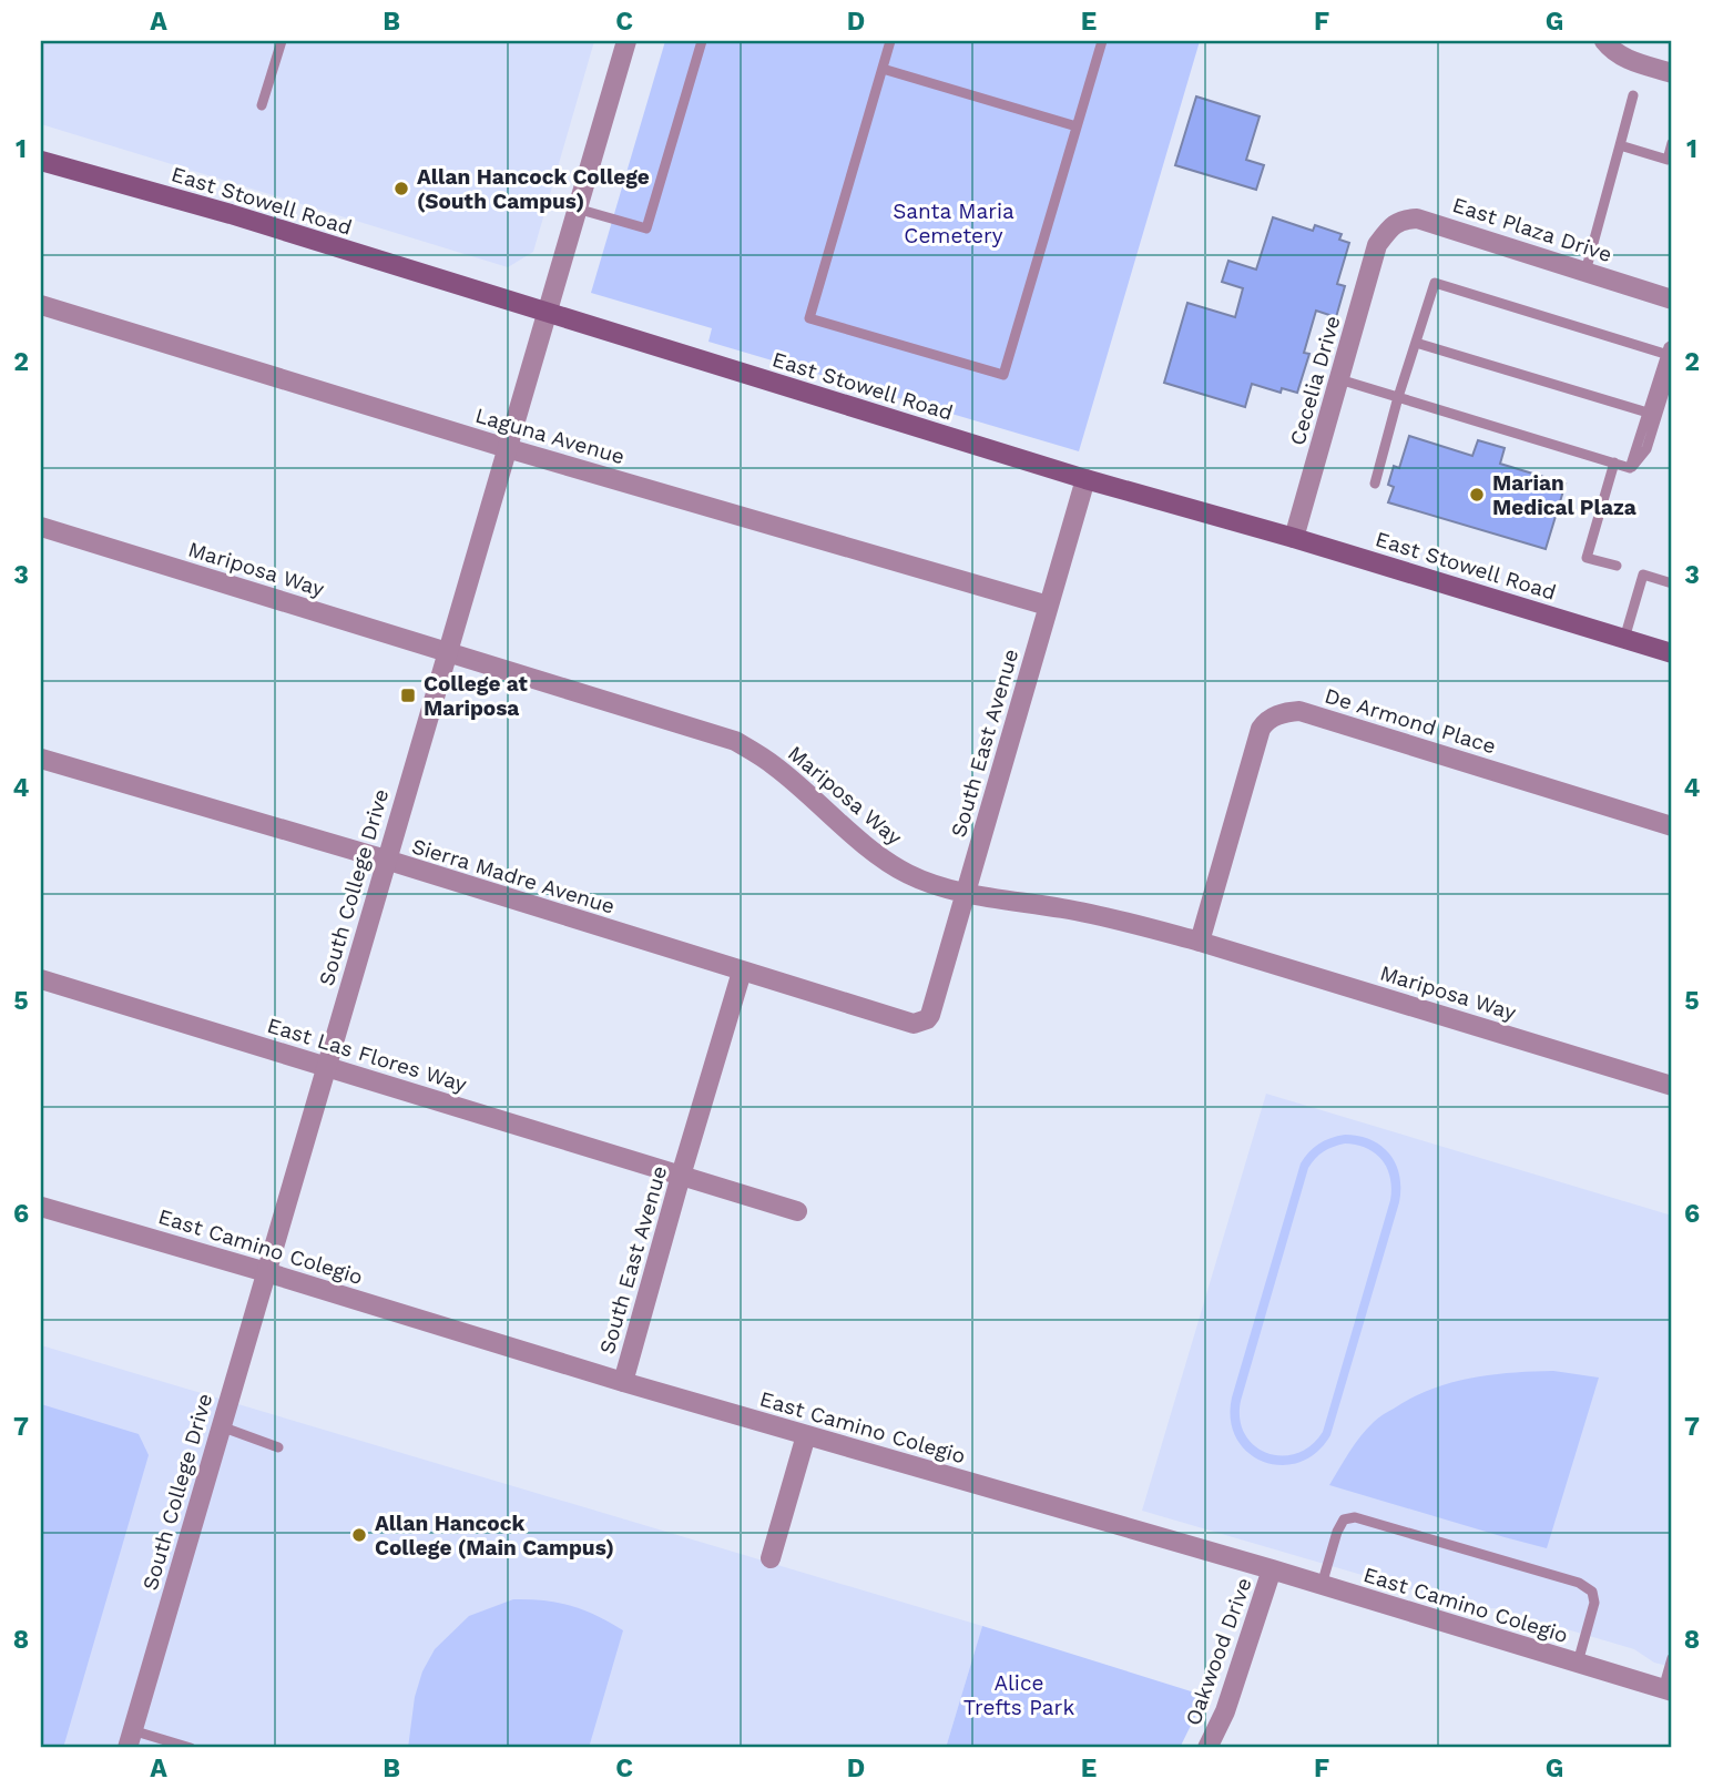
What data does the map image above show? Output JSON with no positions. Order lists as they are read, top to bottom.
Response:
{
  "streets": {
    "main road": ["East Stowell Road"],
    "street": [
      "East Plaza Drive",
      "Cecelia Drive",
      "Laguna Avenue",
      "Mariposa Way",
      "De Armond Place",
      "South East Avenue",
      "Sierra Madre Avenue",
      "South College Drive",
      "East Las Flores Way",
      "East Camino Colegio",
      "Oakwood Drive"
    ]
  },
  "crossings": [
    ["East Stowell Road", "Cecelia Drive"],
    ["East Stowell Road", "South East Avenue"],
    ["East Stowell Road", "South College Drive"],
    ["East Plaza Drive", "Cecelia Drive"],
    ["Laguna Avenue", "South East Avenue"],
    ["Laguna Avenue", "South College Drive"],
    ["Mariposa Way", "De Armond Place"],
    ["Mariposa Way", "South East Avenue"],
    ["Mariposa Way", "South College Drive"],
    ["South East Avenue", "Sierra Madre Avenue"],
    ["South East Avenue", "East Las Flores Way"],
    ["South East Avenue", "East Camino Colegio"],
    ["Sierra Madre Avenue", "South College Drive"],
    ["South College Drive", "East Las Flores Way"],
    ["South College Drive", "East Camino Colegio"],
    ["East Camino Colegio", "Oakwood Drive"]
  ],
  "parks": ["Santa Maria Cemetery", "Alice Trefts Park"],
  "places": {
    "other": ["Allan Hancock College (South Campus)", "Marian Medical Plaza", "Allan Hancock College (Main Campus)"],
    "transit": ["College at Mariposa"]
  },
  "grid": {
    "columns": [
      "A",
      "B",
      "C",
      "D",
      "E",
      "F",
      "G"
    ],
    "rows": [
      "1",
      "2",
      "3",
      "4",
      "5",
      "6",
      "7",
      "8"
    ]
  }
}
